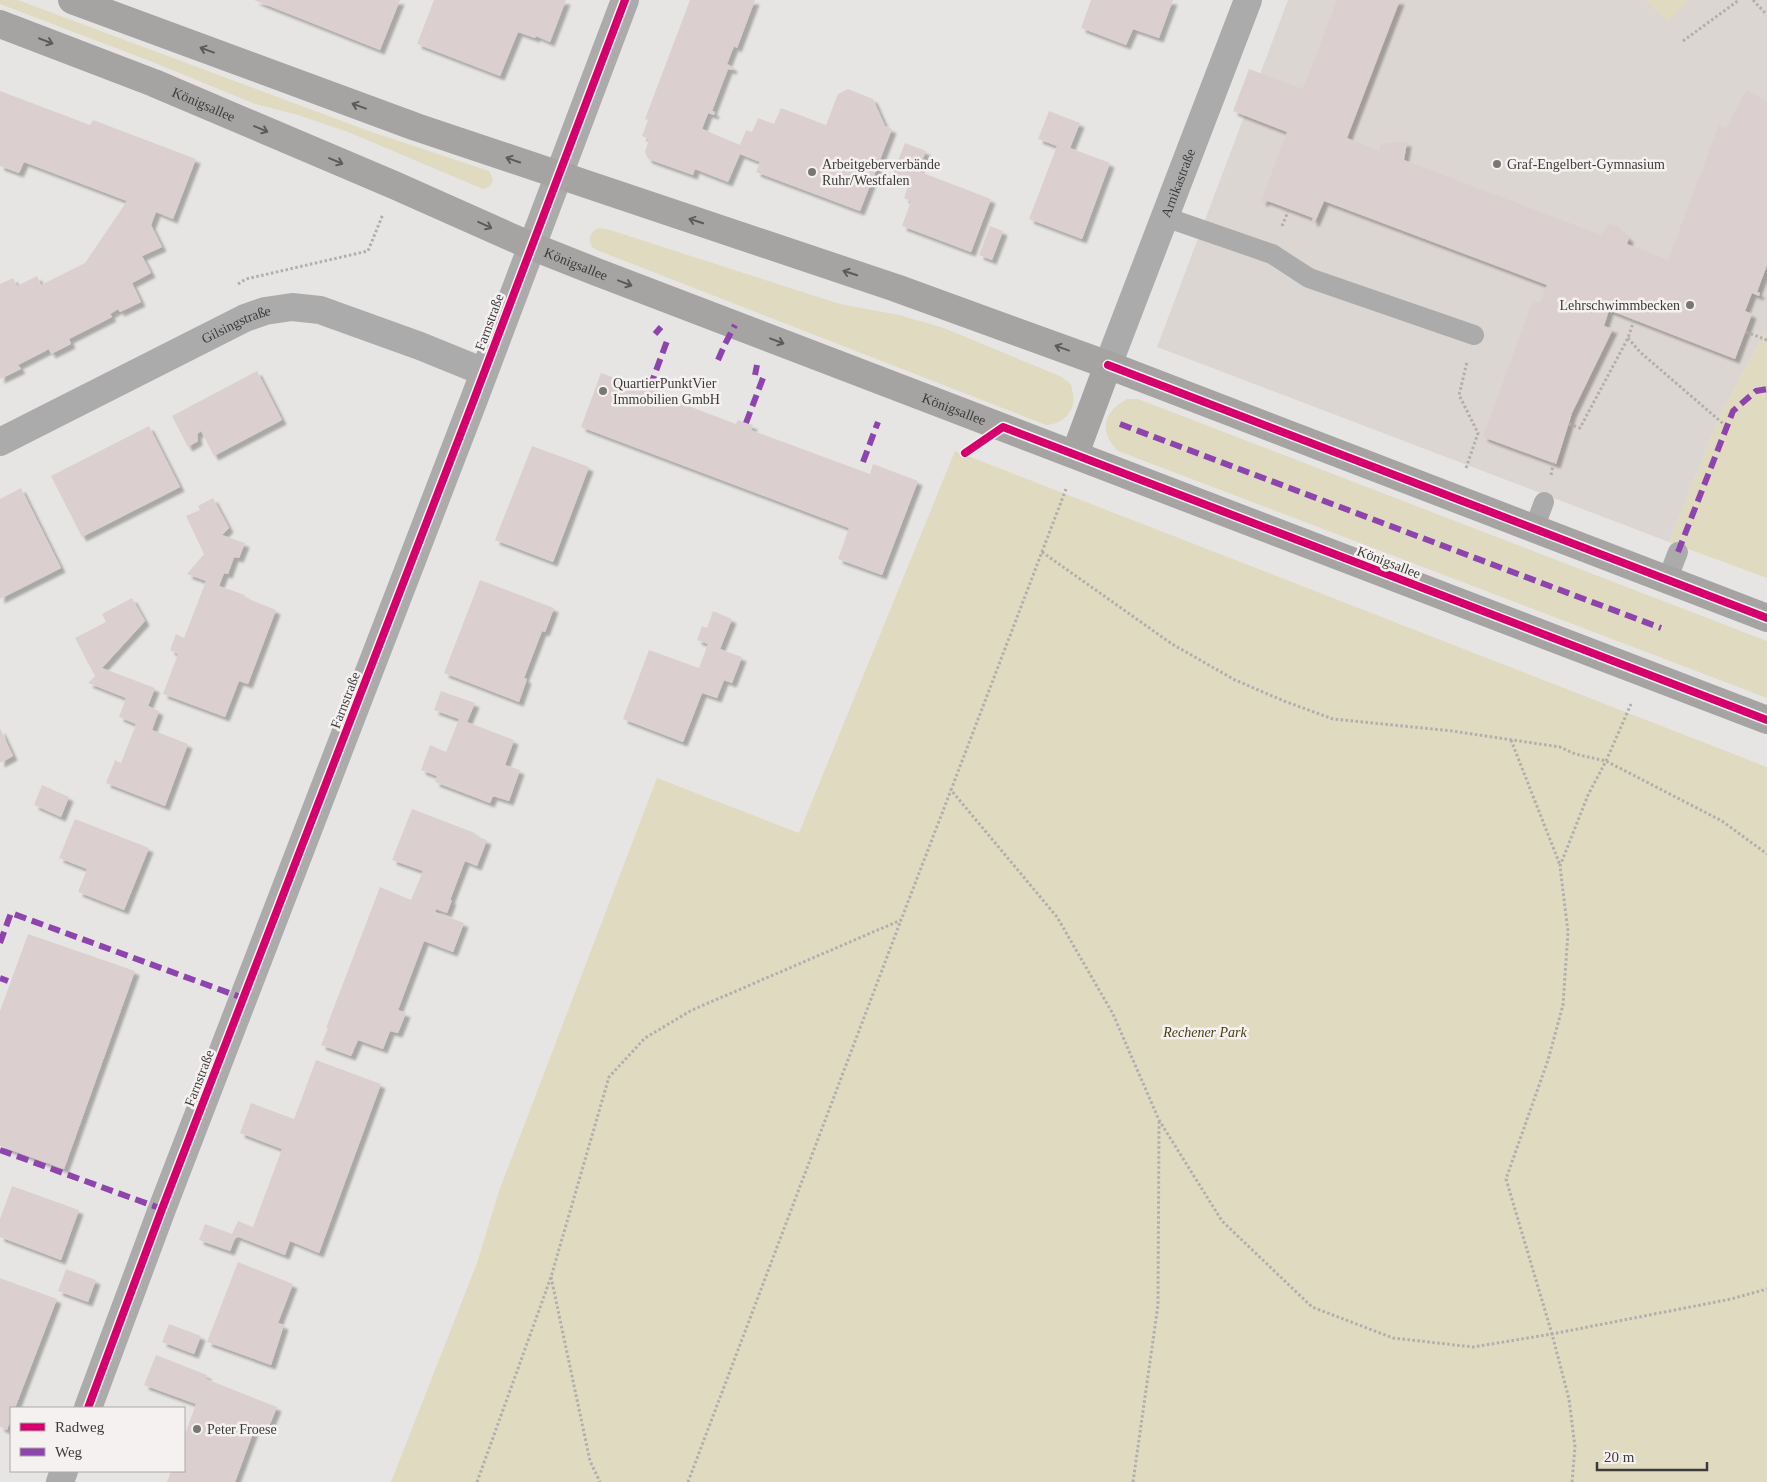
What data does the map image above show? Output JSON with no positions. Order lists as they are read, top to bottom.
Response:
{
  "streets": {
    "main road": ["Königsallee"],
    "street": ["Arnikastraße", "Farnstraße", "Gilsingstraße"]
  },
  "crossings": [
    ["Königsallee", "Farnstraße"],
    ["Farnstraße", "Gilsingstraße"]
  ],
  "parks": ["Rechener Park"],
  "places": [
    "Graf-Engelbert-Gymnasium",
    "Arbeitgeberverbände Ruhr/Westfalen",
    "Lehrschwimmbecken",
    "QuartierPunktVier Immobilien GmbH",
    "Peter Froese"
  ],
  "legend": ["Radweg", "Weg"],
  "scale_bar": "20 m"
}
